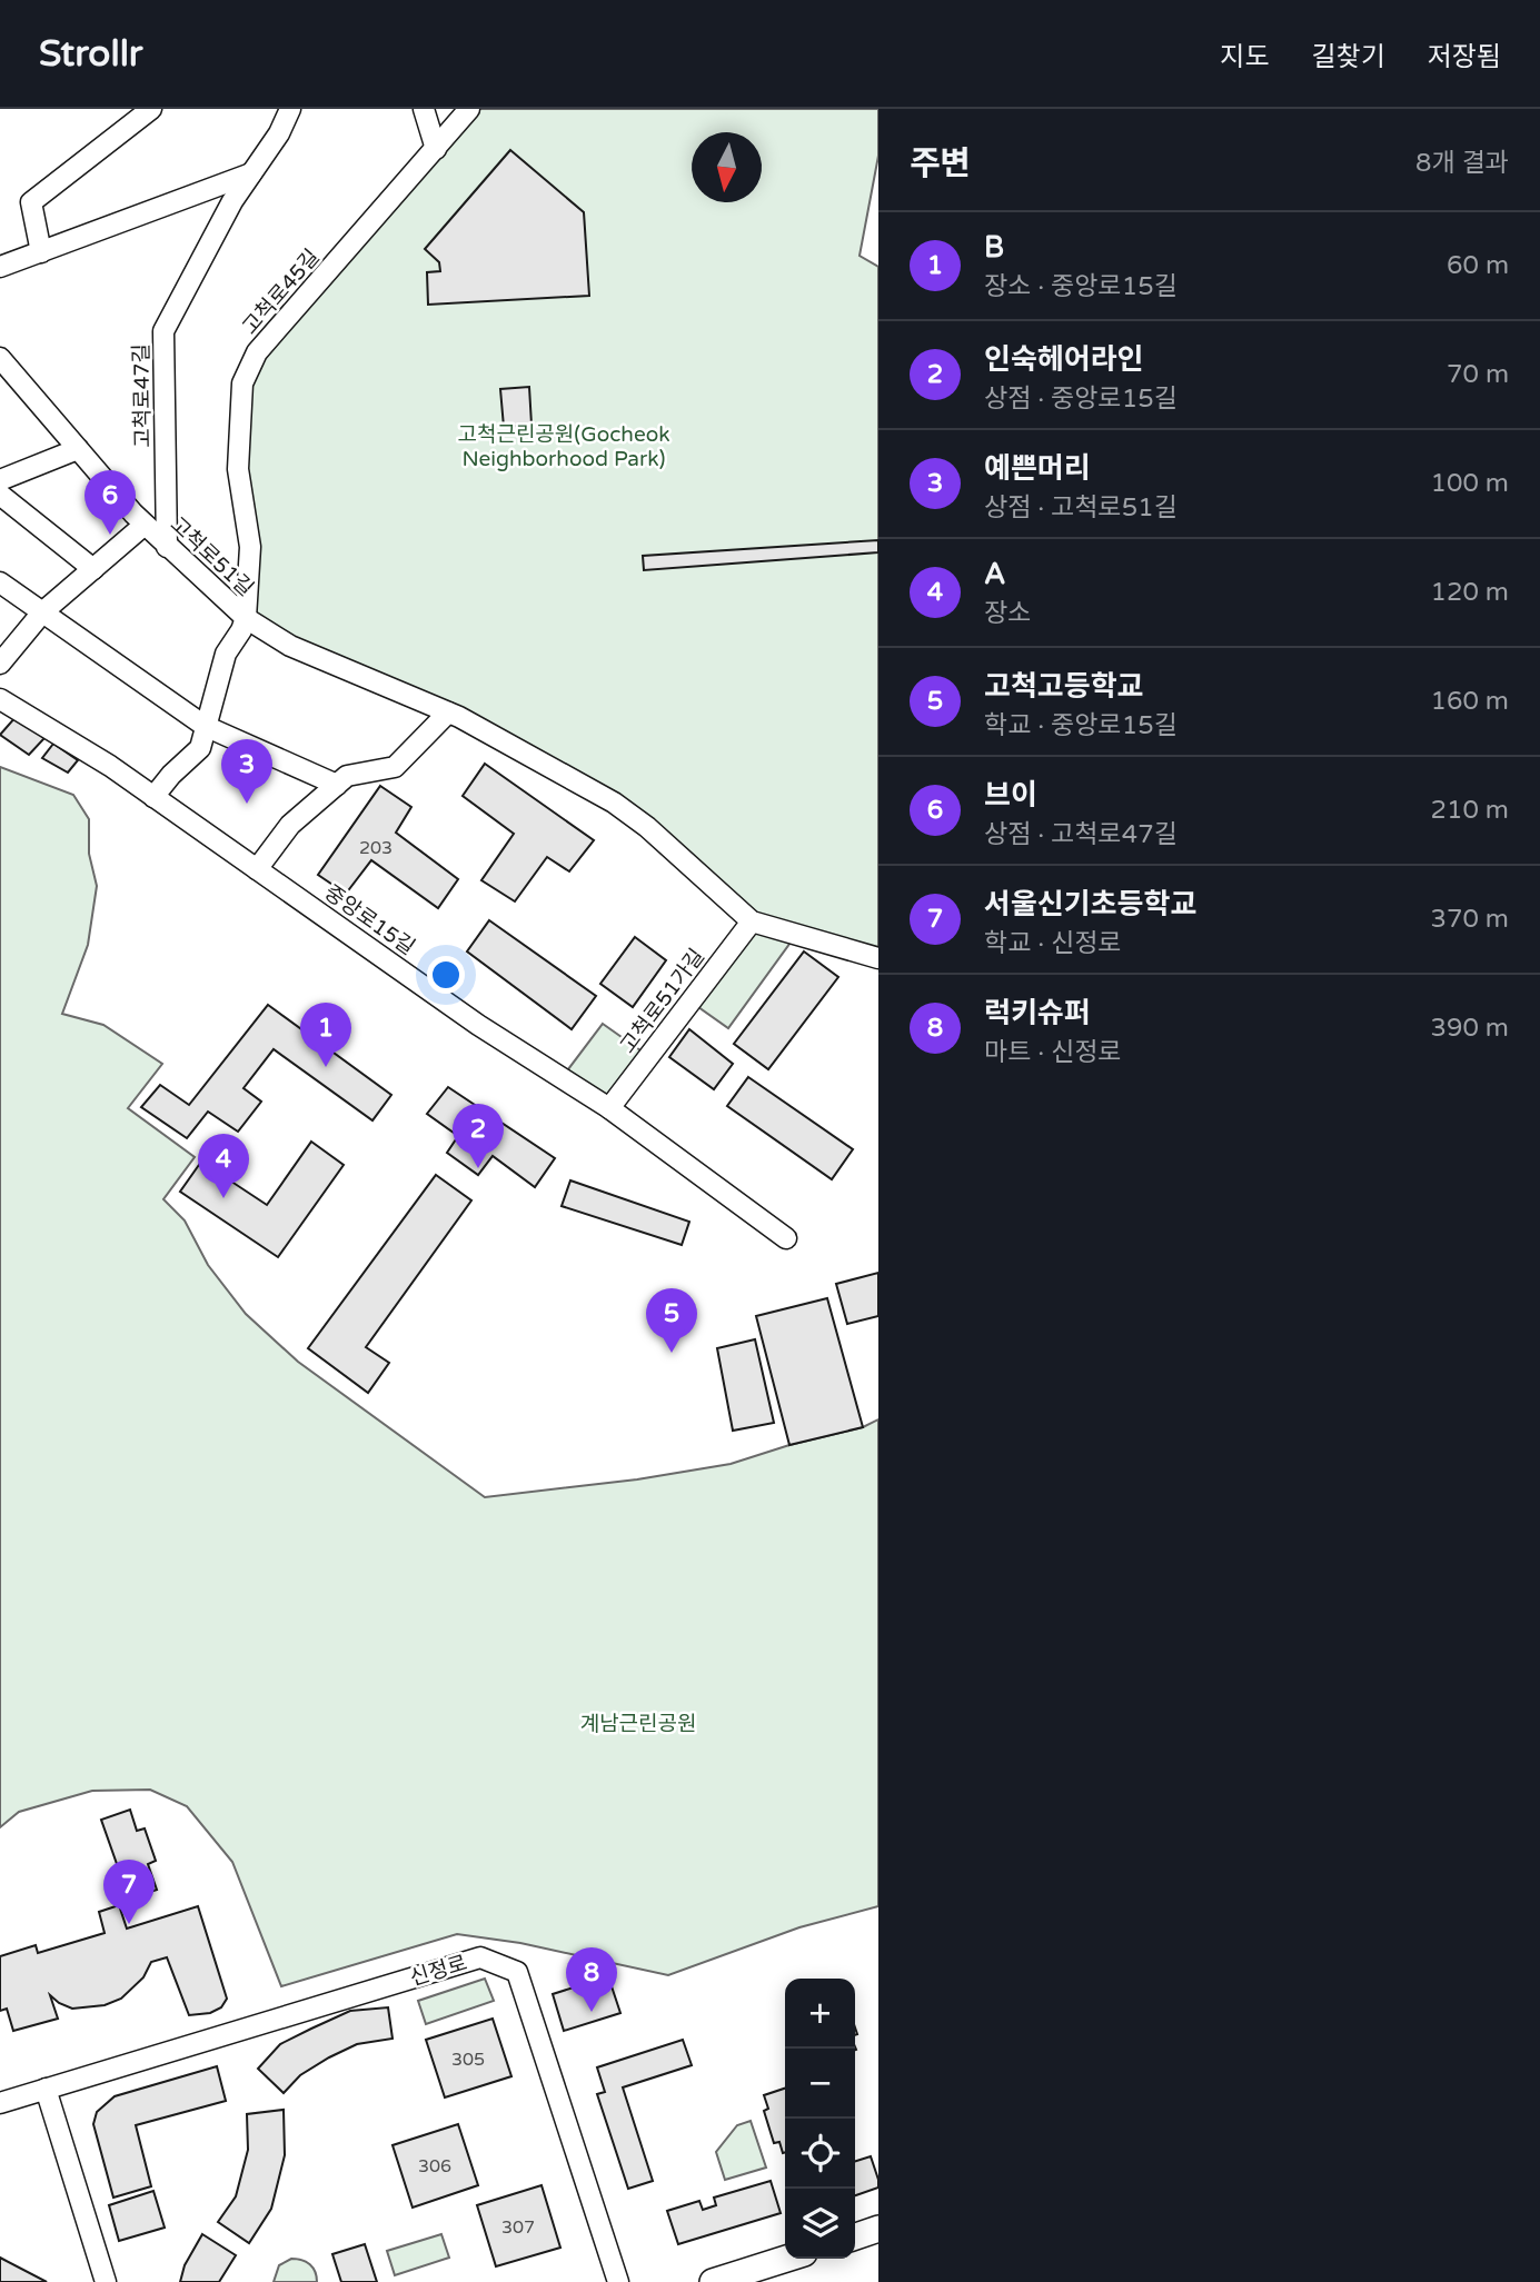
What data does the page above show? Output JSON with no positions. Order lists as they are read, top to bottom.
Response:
{
  "streets": {
    "street": [
      "고척로45길",
      "고척로47길",
      "고척로51길",
      "중앙로15길",
      "고척로51가길",
      "신정로"
    ]
  },
  "crossings": [
    ["고척로45길", "고척로51길"],
    ["고척로45길", "중앙로15길"],
    ["고척로47길", "고척로51길"],
    ["고척로51길", "고척로51가길"],
    ["중앙로15길", "고척로51가길"]
  ],
  "parks": ["고척근린공원(Gocheok Neighborhood Park)", "계남근린공원"],
  "house_numbers": [
    "203",
    "305",
    "306",
    "307"
  ],
  "north": "bottom",
  "page": {
    "header": "Strollr",
    "nav": ["지도", "길찾기", "저장됨"],
    "heading": ["주변", "8개 결과"],
    "list": [
      {
        "mark": "1",
        "name": "B",
        "note": "장소 · 중앙로15길",
        "value": "60 m"
      },
      {
        "mark": "2",
        "name": "인숙헤어라인",
        "note": "상점 · 중앙로15길",
        "value": "70 m"
      },
      {
        "mark": "3",
        "name": "예쁜머리",
        "note": "상점 · 고척로51길",
        "value": "100 m"
      },
      {
        "mark": "4",
        "name": "A",
        "note": "장소",
        "value": "120 m"
      },
      {
        "mark": "5",
        "name": "고척고등학교",
        "note": "학교 · 중앙로15길",
        "value": "160 m"
      },
      {
        "mark": "6",
        "name": "브이",
        "note": "상점 · 고척로47길",
        "value": "210 m"
      },
      {
        "mark": "7",
        "name": "서울신기초등학교",
        "note": "학교 · 신정로",
        "value": "370 m"
      },
      {
        "mark": "8",
        "name": "럭키슈퍼",
        "note": "마트 · 신정로",
        "value": "390 m"
      }
    ],
    "pins": [
      "6",
      "3",
      "1",
      "2",
      "4",
      "5",
      "7",
      "8"
    ],
    "map_buttons": ["+", "−"]
  }
}
